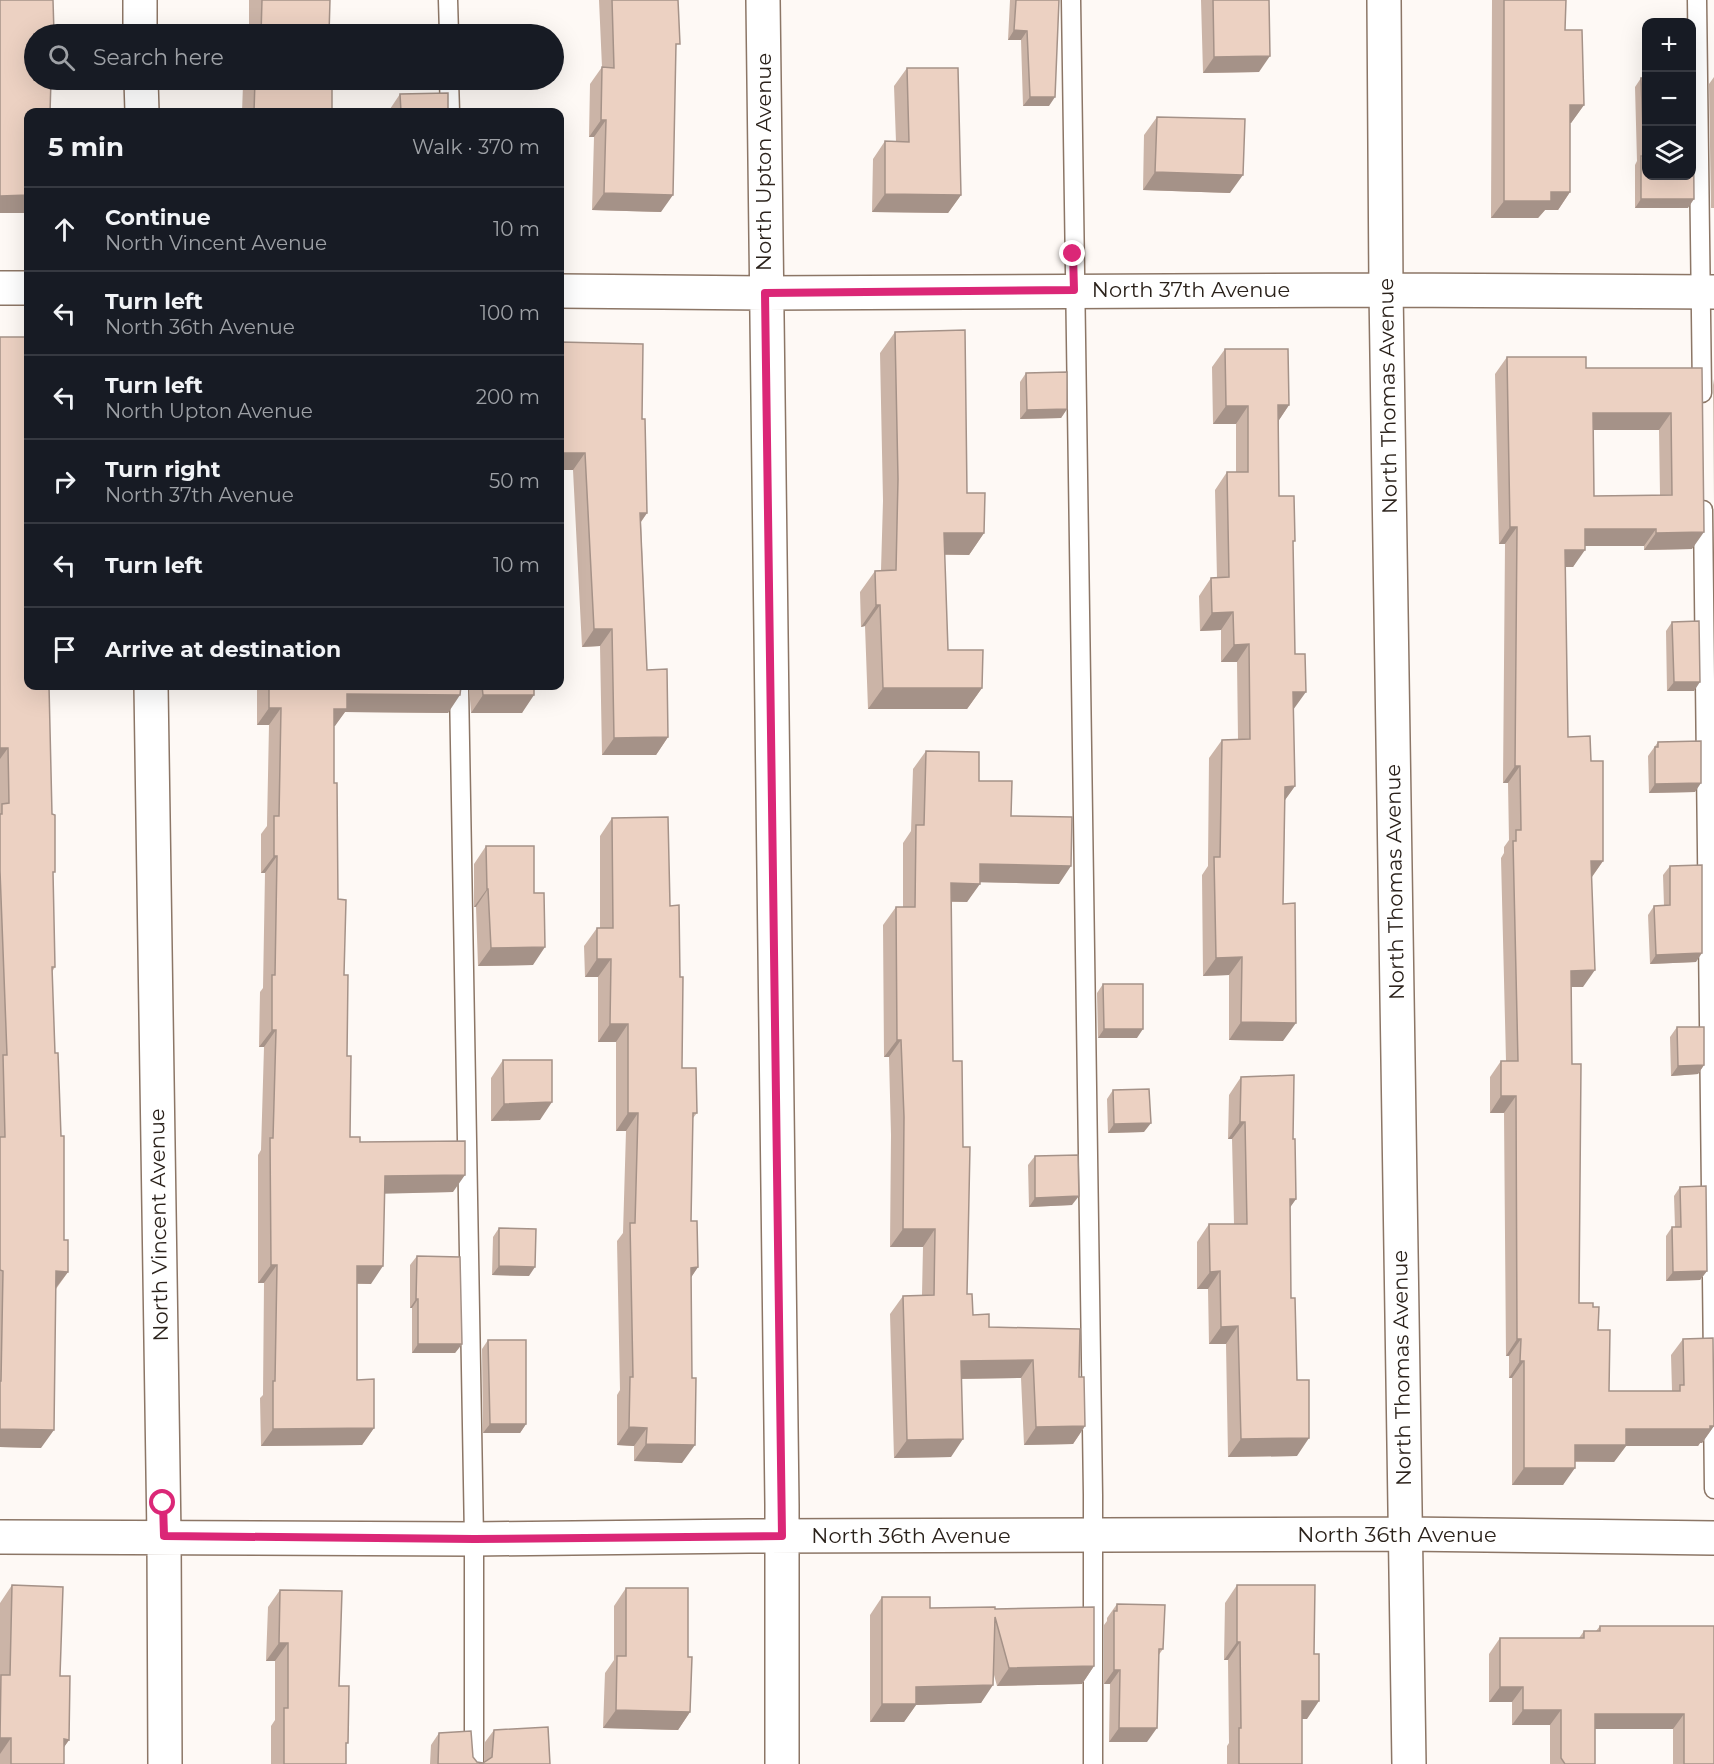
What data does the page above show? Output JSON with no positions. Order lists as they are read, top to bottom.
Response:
{
  "streets": {
    "street": [
      "North Upton Avenue",
      "North 37th Avenue",
      "North Thomas Avenue",
      "North Vincent Avenue",
      "North 36th Avenue"
    ]
  },
  "crossings": [
    ["North Upton Avenue", "North 37th Avenue"],
    ["North Upton Avenue", "North 36th Avenue"],
    ["North 37th Avenue", "North Thomas Avenue"],
    ["North Thomas Avenue", "North 36th Avenue"],
    ["North Vincent Avenue", "North 36th Avenue"]
  ],
  "page": {
    "map_buttons": ["+", "−"],
    "search": "Search here",
    "heading": ["5 min", "Walk · 370 m"],
    "list": [
      ["Continue", "North Vincent Avenue", "10 m"],
      ["Turn left", "North 36th Avenue", "100 m"],
      ["Turn left", "North Upton Avenue", "200 m"],
      ["Turn right", "North 37th Avenue", "50 m"],
      ["Turn left", "10 m"],
      "Arrive at destination"
    ]
  }
}
